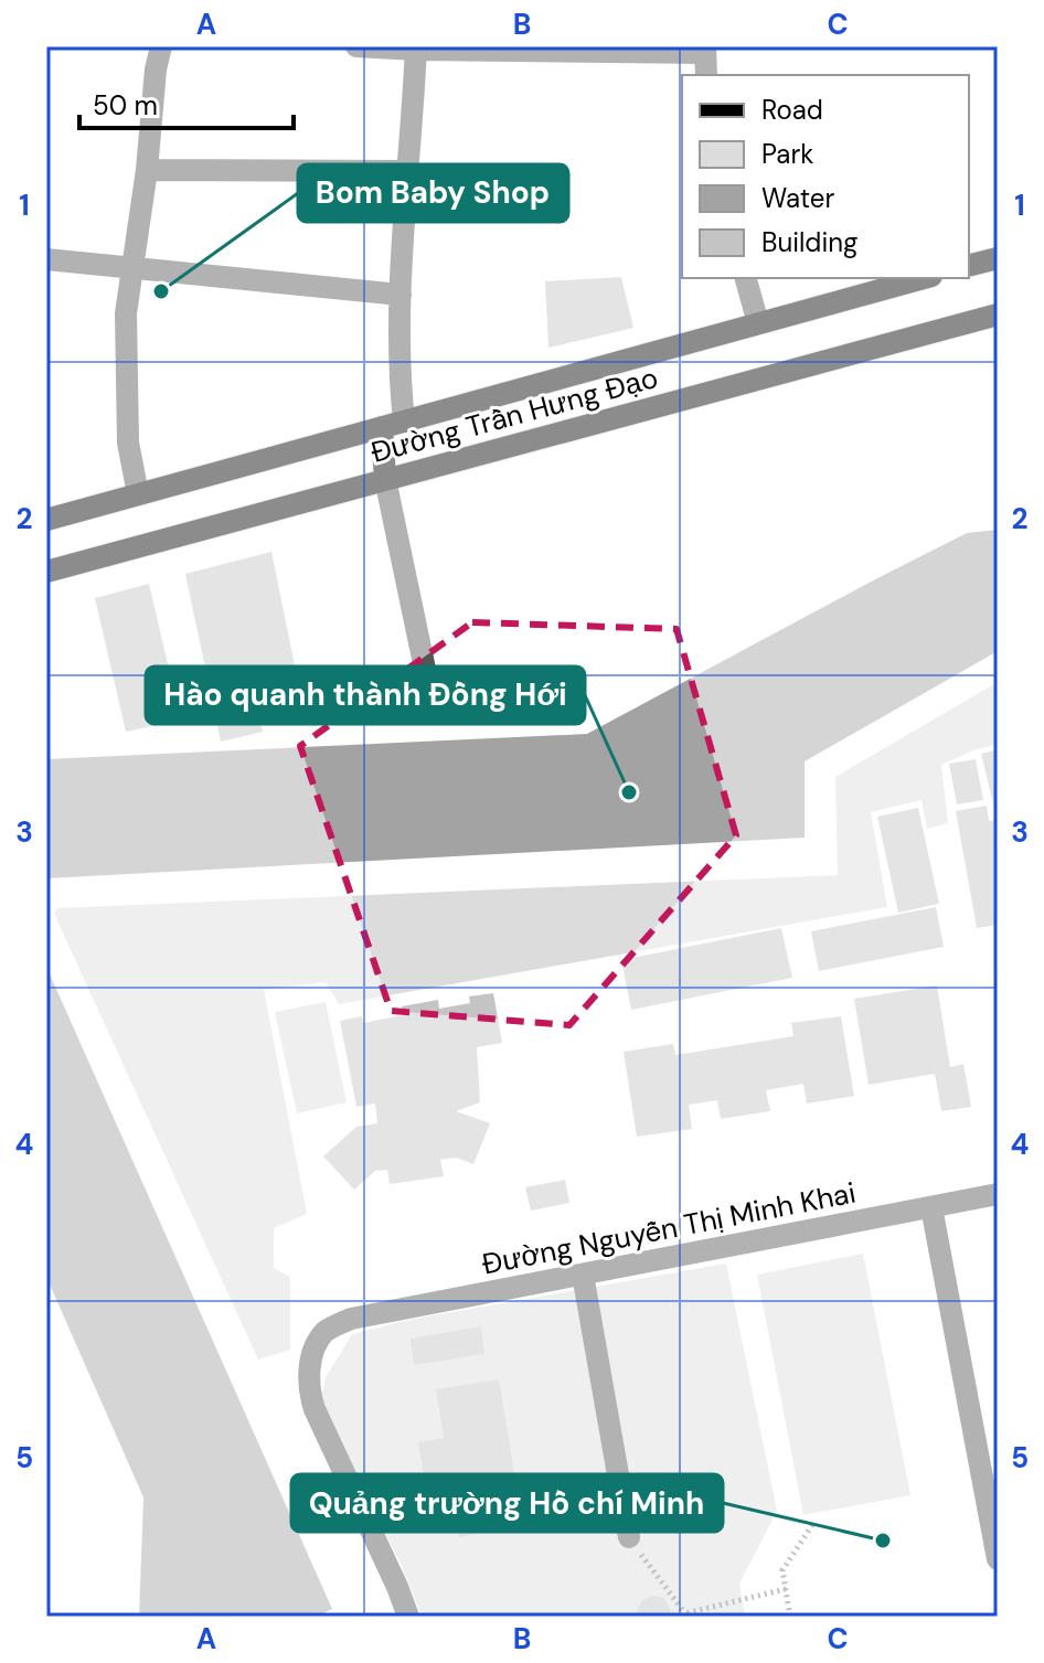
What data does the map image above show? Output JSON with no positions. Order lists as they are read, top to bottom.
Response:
{
  "streets": {
    "main road": ["Đường Trần Hưng Đạo"],
    "street": ["Đường Nguyễn Thị Minh Khai"]
  },
  "places": ["Bom Baby Shop", "Hào quanh thành Đồng Hới", "Quảng trường Hồ chí Minh"],
  "legend": [
    "Road",
    "Park",
    "Water",
    "Building"
  ],
  "scale_bar": "50 m",
  "grid": {
    "columns": ["A", "B", "C"],
    "rows": [
      "1",
      "2",
      "3",
      "4",
      "5"
    ]
  }
}
